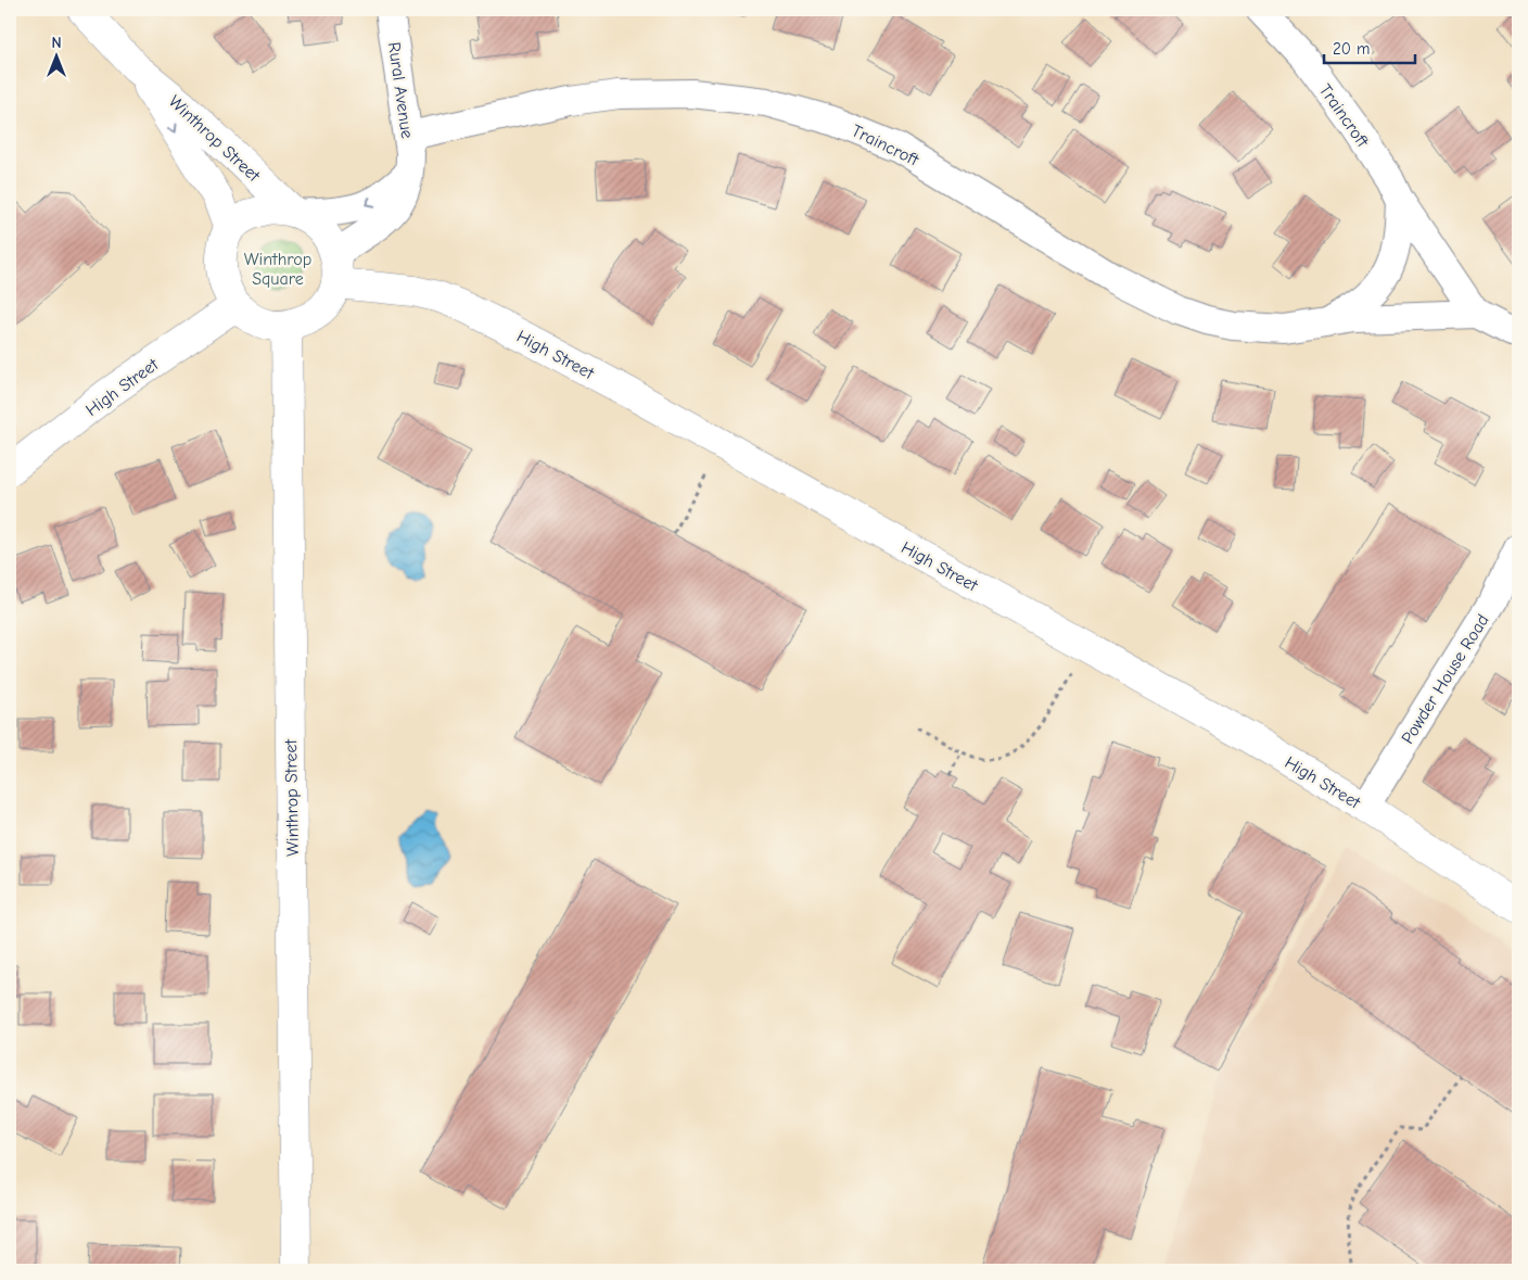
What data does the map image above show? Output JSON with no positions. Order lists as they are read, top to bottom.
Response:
{
  "streets": {
    "main road": ["Winthrop Street", "High Street"],
    "street": ["Rural Avenue", "Traincroft", "Powder House Road"]
  },
  "crossings": [
    ["Rural Avenue", "Traincroft"],
    ["Rural Avenue", "Winthrop Street"],
    ["Rural Avenue", "High Street"],
    ["Winthrop Street", "High Street"],
    ["High Street", "Powder House Road"]
  ],
  "parks": ["Winthrop Square"],
  "scale_bar": "20 m",
  "north": "top"
}
